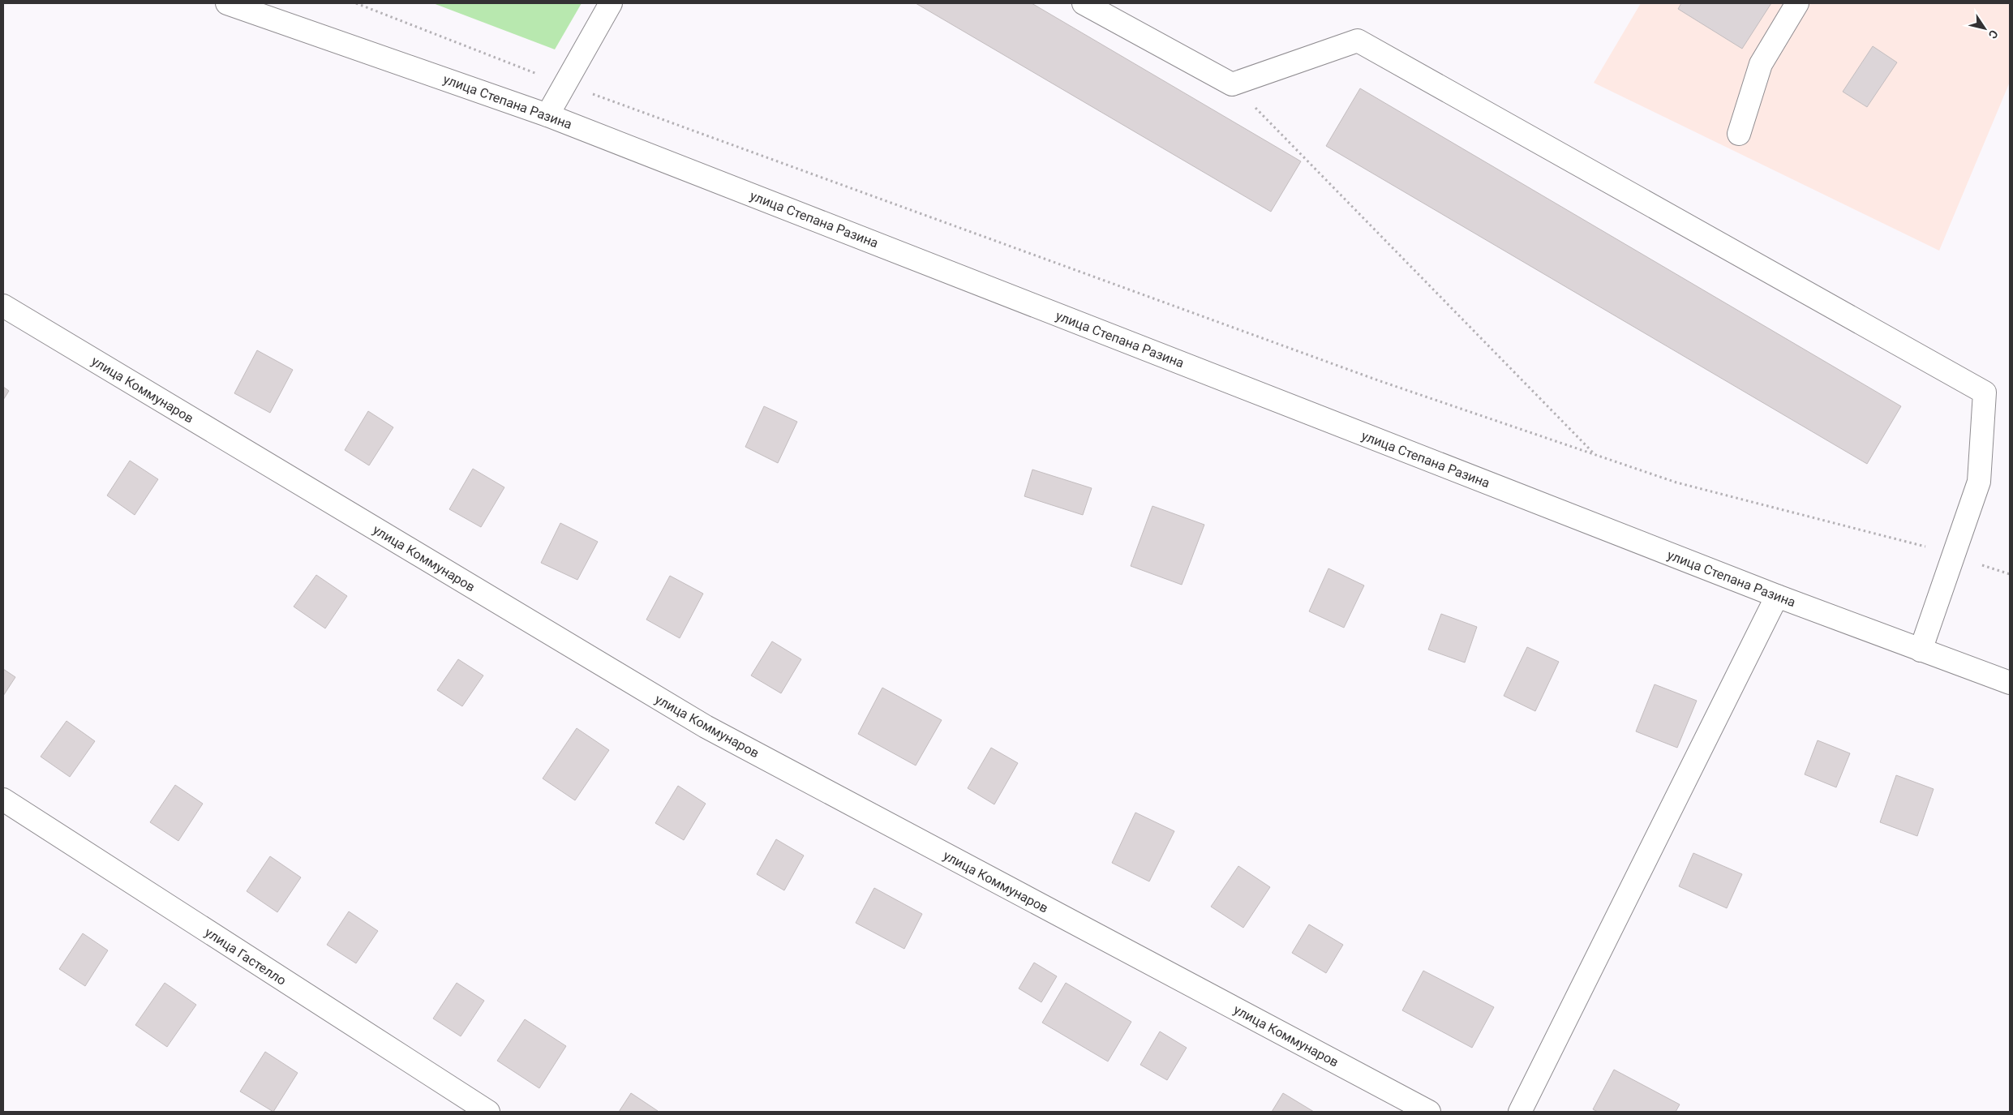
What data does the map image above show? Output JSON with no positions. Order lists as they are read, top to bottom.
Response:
{
  "streets": {
    "street": ["улица Степана Разина", "улица Коммунаров", "улица Гастелло"]
  },
  "north": "bottom right"
}
